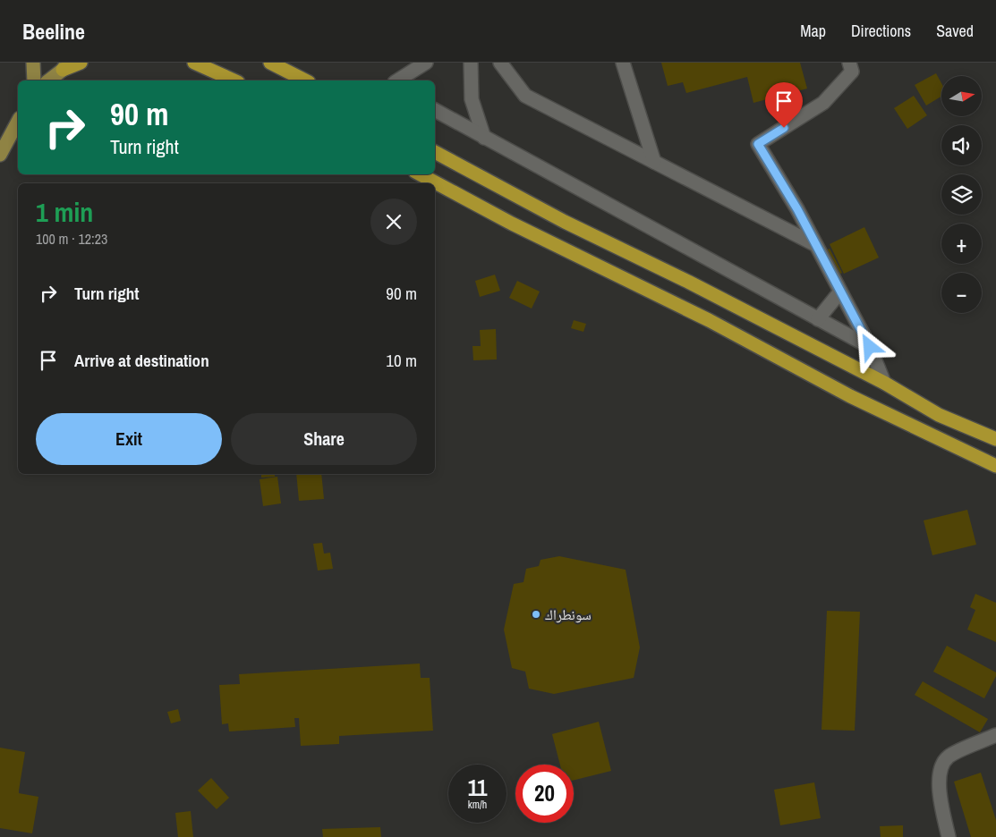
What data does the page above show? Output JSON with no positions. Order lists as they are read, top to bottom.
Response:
{
  "places": ["سونطراك"],
  "north": "right",
  "page": {
    "header": "Beeline",
    "nav": ["Map", "Directions", "Saved"],
    "map_buttons": ["+", "−"],
    "turn": ["90 m", "Turn right"],
    "heading": ["1 min", "100 m · 12:23"],
    "list": [
      {
        "name": "Turn right",
        "value": "90 m"
      },
      {
        "name": "Arrive at destination",
        "value": "10 m"
      }
    ],
    "buttons": ["Exit", "Share"],
    "speed": "11 km/h",
    "limit": "20"
  }
}
